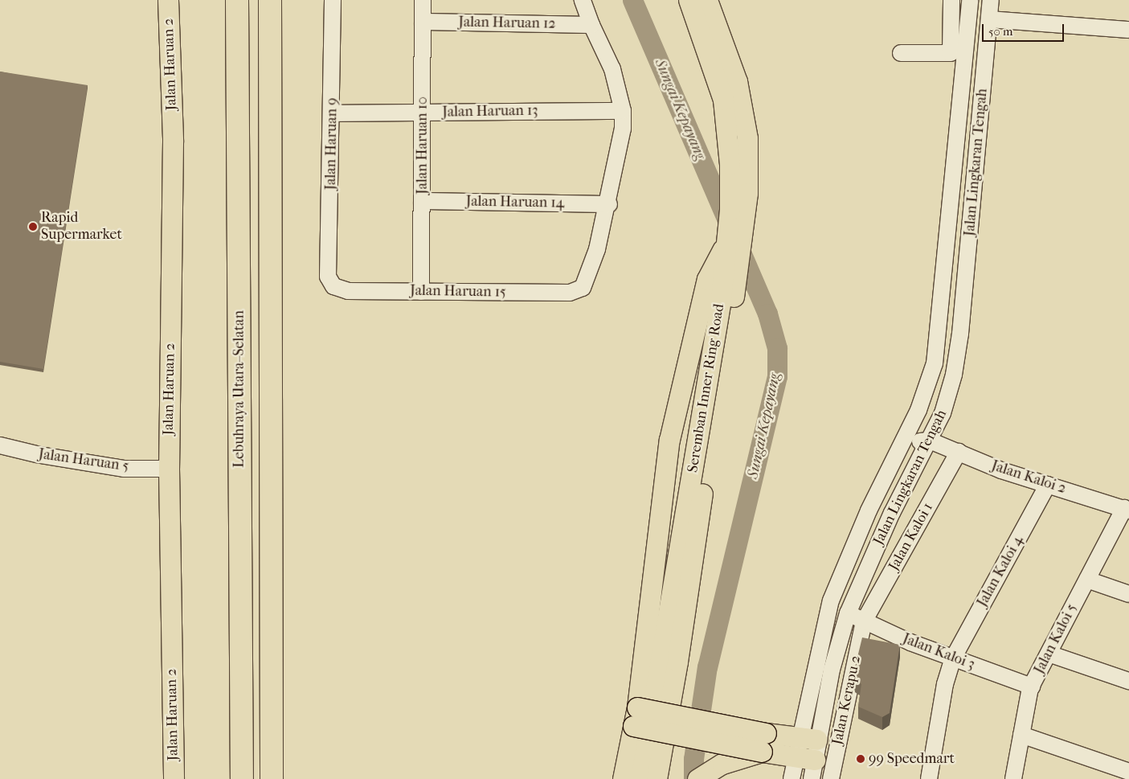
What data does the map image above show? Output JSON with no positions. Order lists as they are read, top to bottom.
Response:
{
  "streets": {
    "highway": ["Lebuhraya Utara–Selatan"],
    "main road": ["Jalan Haruan 2", "Seremban Inner Ring Road"],
    "street": [
      "Jalan Haruan 12",
      "Jalan Haruan 13",
      "Jalan Haruan 9",
      "Jalan Haruan 10",
      "Jalan Lingkaran Tengah",
      "Jalan Haruan 14",
      "Jalan Haruan 15",
      "Jalan Haruan 5",
      "Jalan Kaloi 2",
      "Jalan Kaloi 1",
      "Jalan Kaloi 4",
      "Jalan Kaloi 5",
      "Jalan Kaloi 3",
      "Jalan Kerapu 2"
    ]
  },
  "crossings": [
    ["Jalan Haruan 12", "Jalan Haruan 10"],
    ["Jalan Haruan 2", "Jalan Haruan 5"],
    ["Jalan Haruan 13", "Jalan Haruan 9"],
    ["Jalan Haruan 13", "Jalan Haruan 10"],
    ["Jalan Haruan 9", "Jalan Haruan 15"],
    ["Jalan Haruan 10", "Jalan Haruan 14"],
    ["Jalan Haruan 10", "Jalan Haruan 15"],
    ["Jalan Lingkaran Tengah", "Jalan Kaloi 2"],
    ["Jalan Lingkaran Tengah", "Jalan Kaloi 3"],
    ["Jalan Haruan 14", "Jalan Haruan 15"],
    ["Jalan Kaloi 2", "Jalan Kaloi 1"],
    ["Jalan Kaloi 2", "Jalan Kaloi 4"],
    ["Jalan Kaloi 2", "Jalan Kaloi 5"],
    ["Jalan Kaloi 1", "Jalan Kaloi 3"],
    ["Jalan Kaloi 1", "Jalan Kerapu 2"],
    ["Jalan Kaloi 4", "Jalan Kaloi 3"],
    ["Jalan Kaloi 5", "Jalan Kaloi 3"],
    ["Jalan Kaloi 3", "Jalan Kerapu 2"]
  ],
  "water": ["Sungai Kepayang"],
  "places": ["Rapid Supermarket", "99 Speedmart"],
  "scale_bar": "50 m"
}
